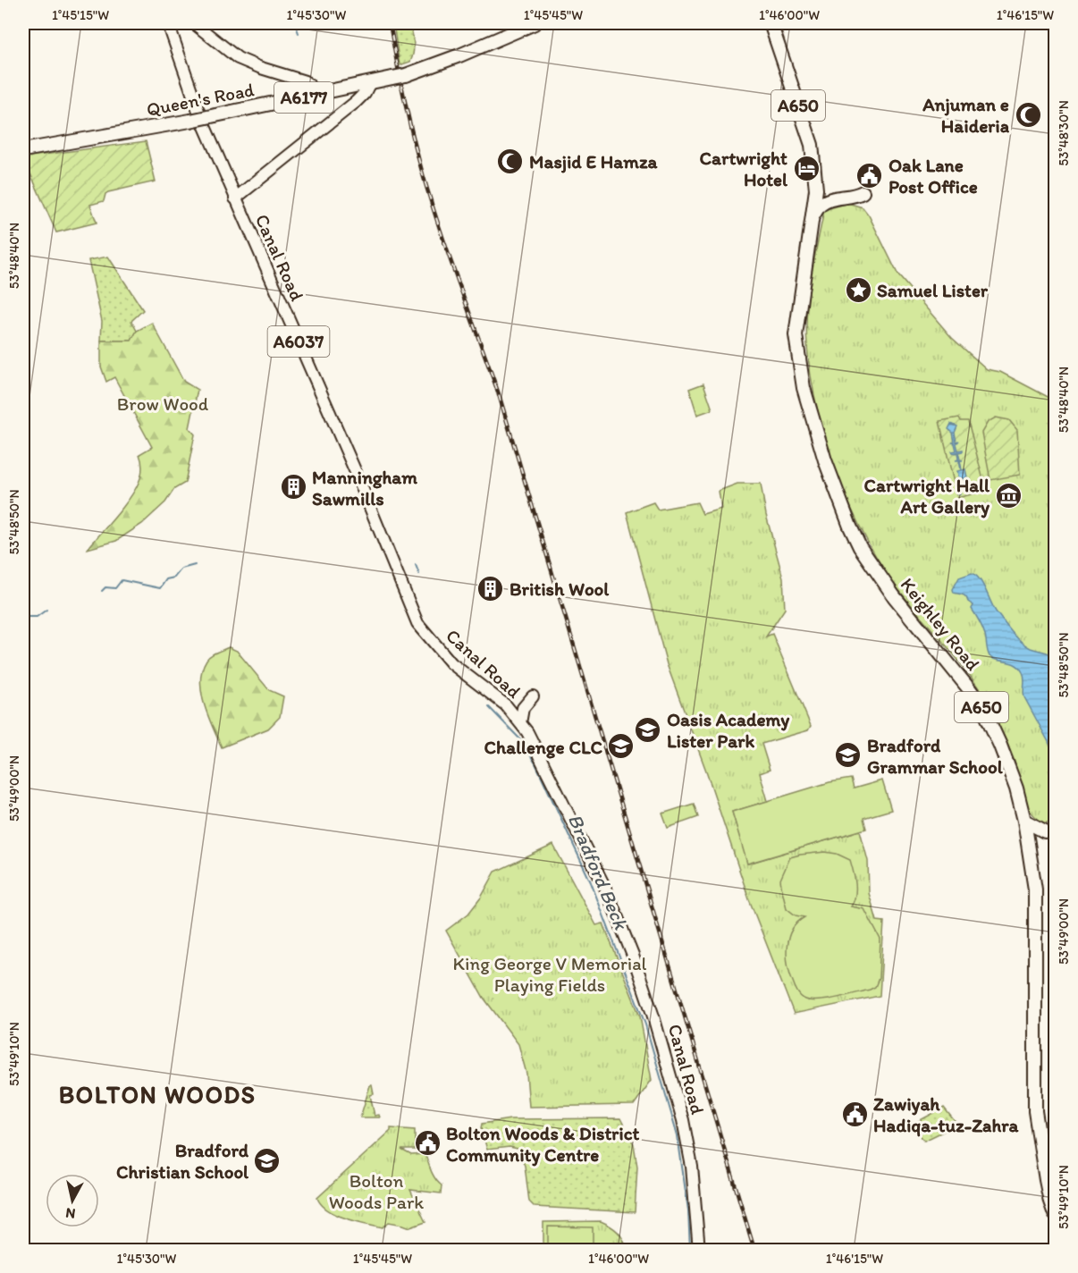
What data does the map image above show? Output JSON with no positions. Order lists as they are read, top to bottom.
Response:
{
  "streets": {
    "highway": [
      "A6177",
      "Queen's Road",
      "A650",
      "Keighley Road"
    ],
    "main road": ["Canal Road", "A6037"]
  },
  "districts": ["BOLTON WOODS"],
  "water": ["Bradford Beck"],
  "parks": ["Brow Wood", "King George V Memorial Playing Fields", "Bolton Woods Park"],
  "places": {
    "mosque": ["Anjuman e Haideria", "Masjid E Hamza"],
    "hotel": ["Cartwright Hotel"],
    "public building": ["Oak Lane Post Office", "Zawiyah Hadiqa-tuz-Zahra", "Bolton Woods & District Community Centre"],
    "place": ["Samuel Lister"],
    "building": ["Manningham Sawmills", "British Wool"],
    "museum": ["Cartwright Hall Art Gallery"],
    "school or university": [
      "Oasis Academy Lister Park",
      "Challenge CLC",
      "Bradford Grammar School",
      "Bradford Christian School"
    ]
  },
  "north": "bottom",
  "coordinates": [
    "1°45'15\"W",
    "1°45'30\"W",
    "1°45'45\"W",
    "1°46'00\"W",
    "1°46'15\"W",
    "53°48'30\"N",
    "53°48'40\"N",
    "53°48'50\"N",
    "53°49'00\"N",
    "53°49'10\"N"
  ]
}
